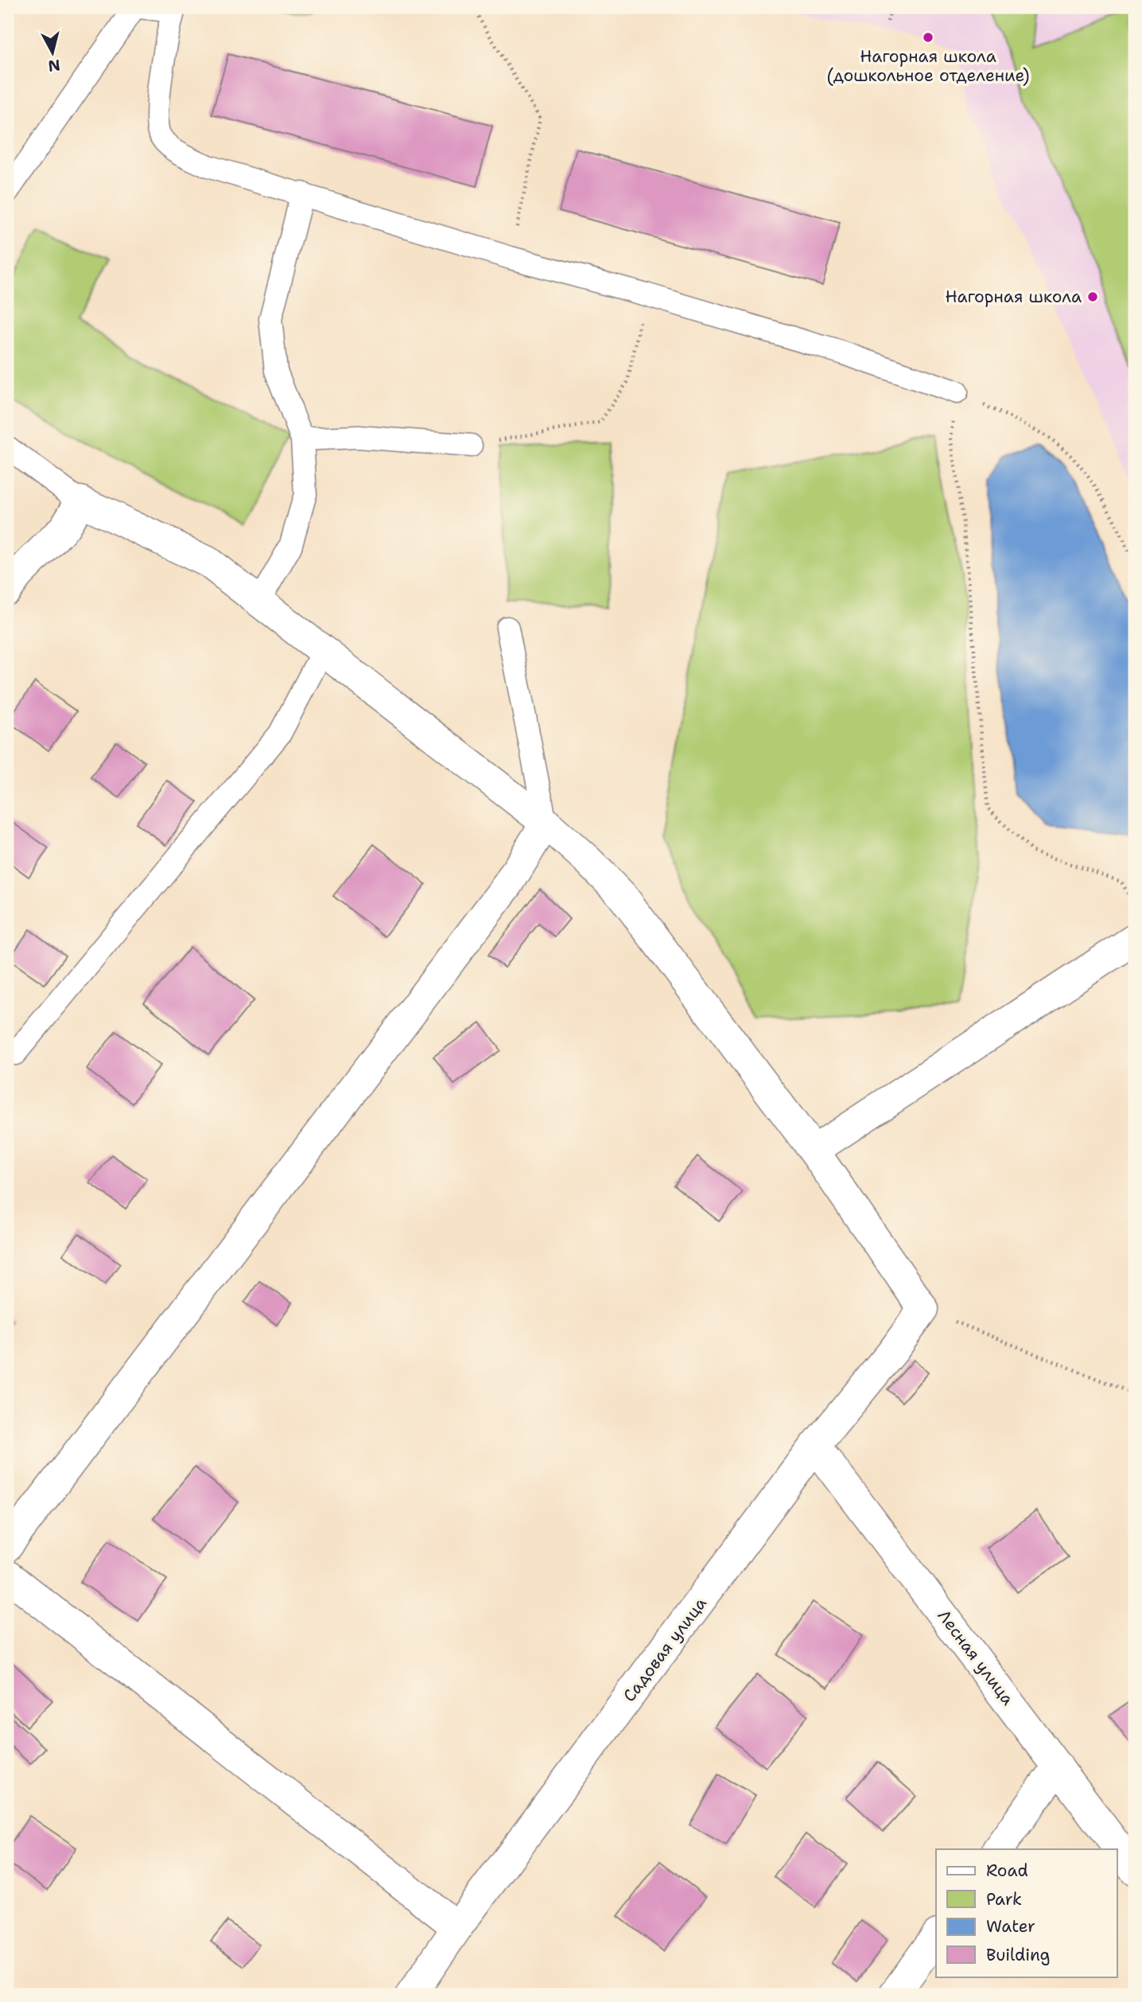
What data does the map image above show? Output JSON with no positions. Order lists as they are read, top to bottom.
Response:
{
  "streets": {
    "street": ["Садовая улица", "Лесная улица"]
  },
  "crossings": [
    ["Садовая улица", "Лесная улица"]
  ],
  "places": ["Нагорная школа (дошкольное отделение)", "Нагорная школа"],
  "legend": [
    "Road",
    "Park",
    "Water",
    "Building"
  ],
  "north": "bottom"
}
